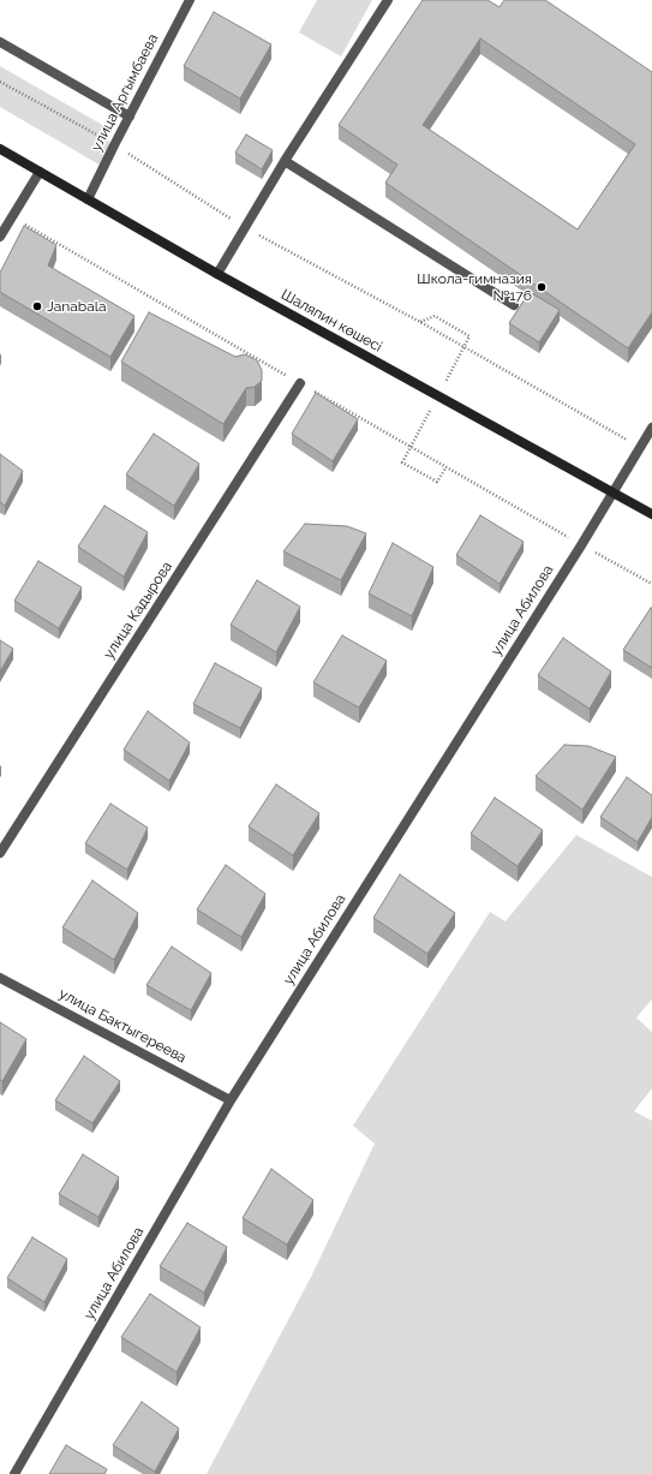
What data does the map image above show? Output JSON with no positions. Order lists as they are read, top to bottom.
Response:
{
  "streets": {
    "main road": ["Шаляпин көшесі"],
    "street": [
      "улица Аргымбаева",
      "улица Кадырова",
      "улица Абилова",
      "улица Бактыгереева"
    ]
  },
  "crossings": [
    ["улица Аргымбаева", "Шаляпин көшесі"],
    ["Шаляпин көшесі", "улица Абилова"],
    ["улица Абилова", "улица Бактыгереева"]
  ],
  "places": ["Школа-гимназия №176", "Janabala"]
}
